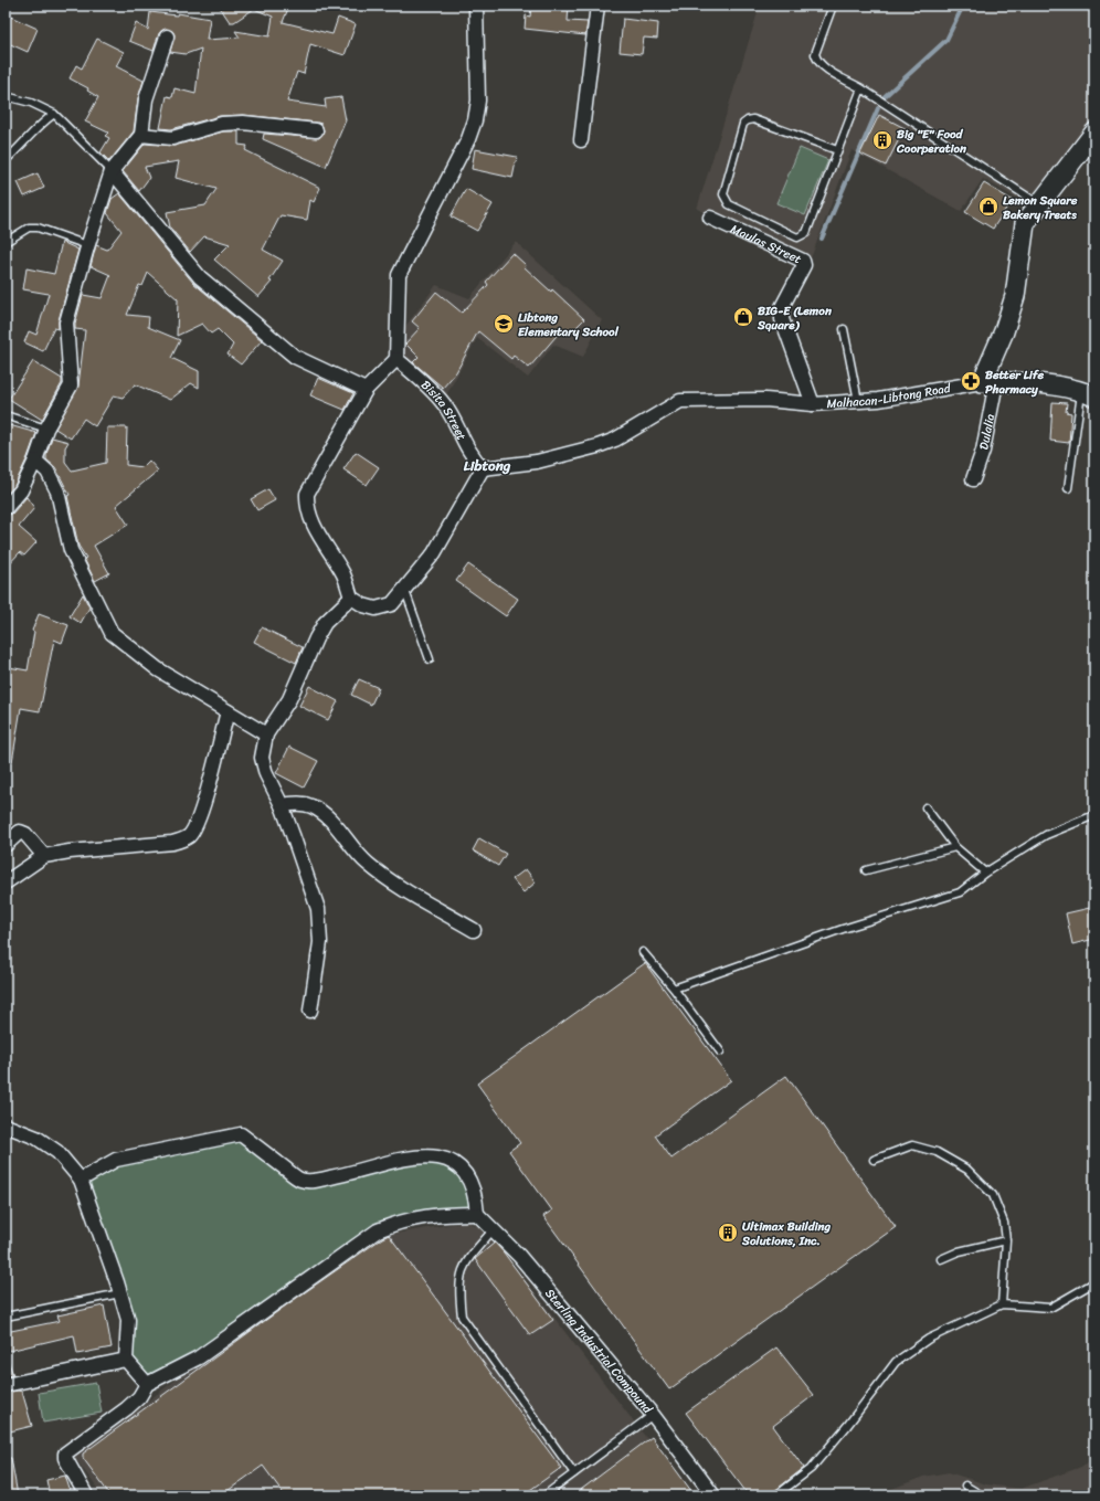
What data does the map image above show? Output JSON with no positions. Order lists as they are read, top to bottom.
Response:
{
  "streets": {
    "main road": ["Malhacan-Libtong Road"],
    "street": [
      "Maulas Street",
      "Bisita Street",
      "Dulalia",
      "Sterling Industrial Compound"
    ]
  },
  "crossings": [
    ["Maulas Street", "Malhacan-Libtong Road"],
    ["Malhacan-Libtong Road", "Bisita Street"],
    ["Malhacan-Libtong Road", "Dulalia"]
  ],
  "districts": ["Libtong"],
  "places": {
    "building": ["Big \"E\" Food Coorperation", "Ultimax Building Solutions, Inc."],
    "shop": ["Lemon Square Bakery Treats", "BIG-E (Lemon Square)"],
    "school or university": ["Libtong Elementary School"],
    "pharmacy": ["Better Life Pharmacy"]
  }
}
